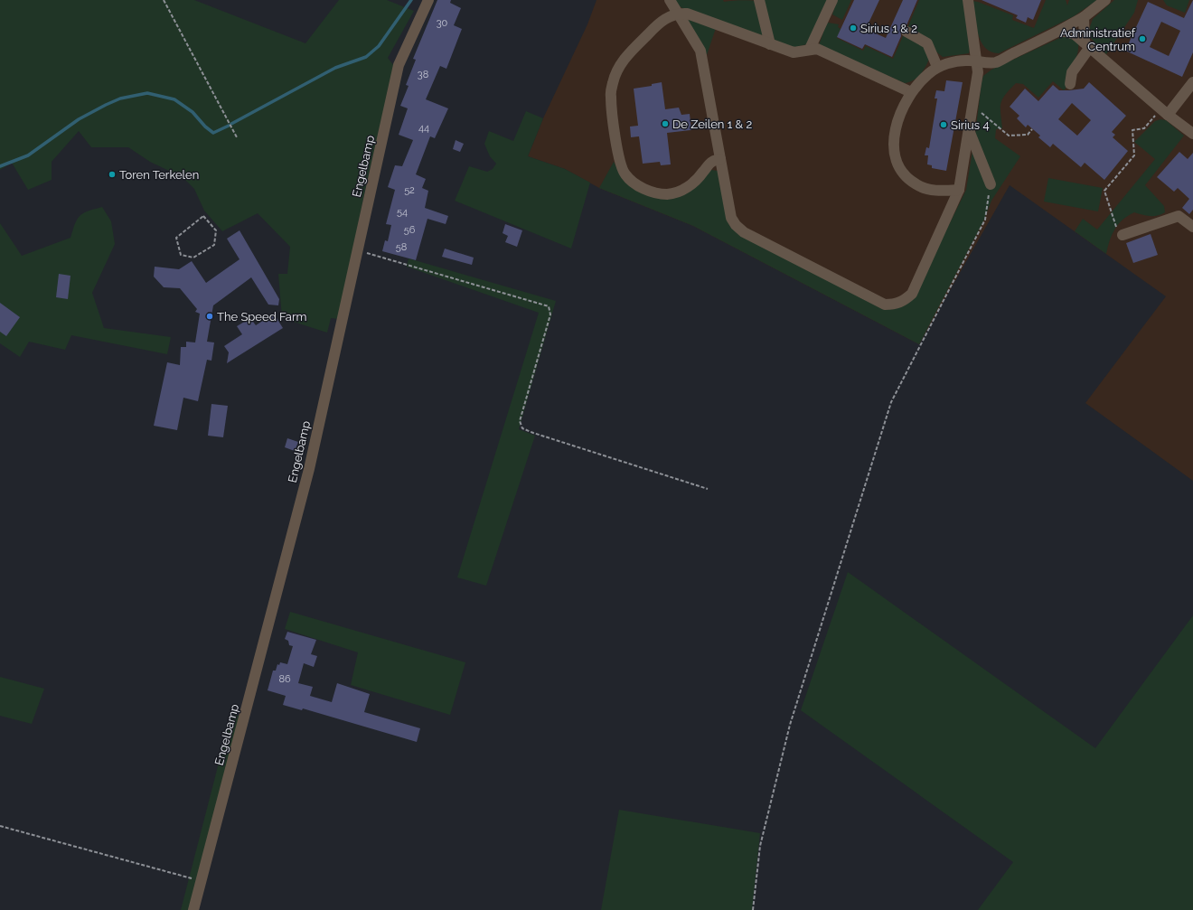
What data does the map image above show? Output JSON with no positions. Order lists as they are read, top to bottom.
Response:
{
  "streets": {
    "street": ["Engelbamp"]
  },
  "places": [
    "Sirius 1 & 2",
    "Administratief Centrum",
    "De Zeilen 1 & 2",
    "Sirius 4",
    "Toren Terkelen",
    "The Speed Farm"
  ],
  "house_numbers": [
    "30",
    "38",
    "44",
    "52",
    "54",
    "56",
    "58",
    "86"
  ]
}
